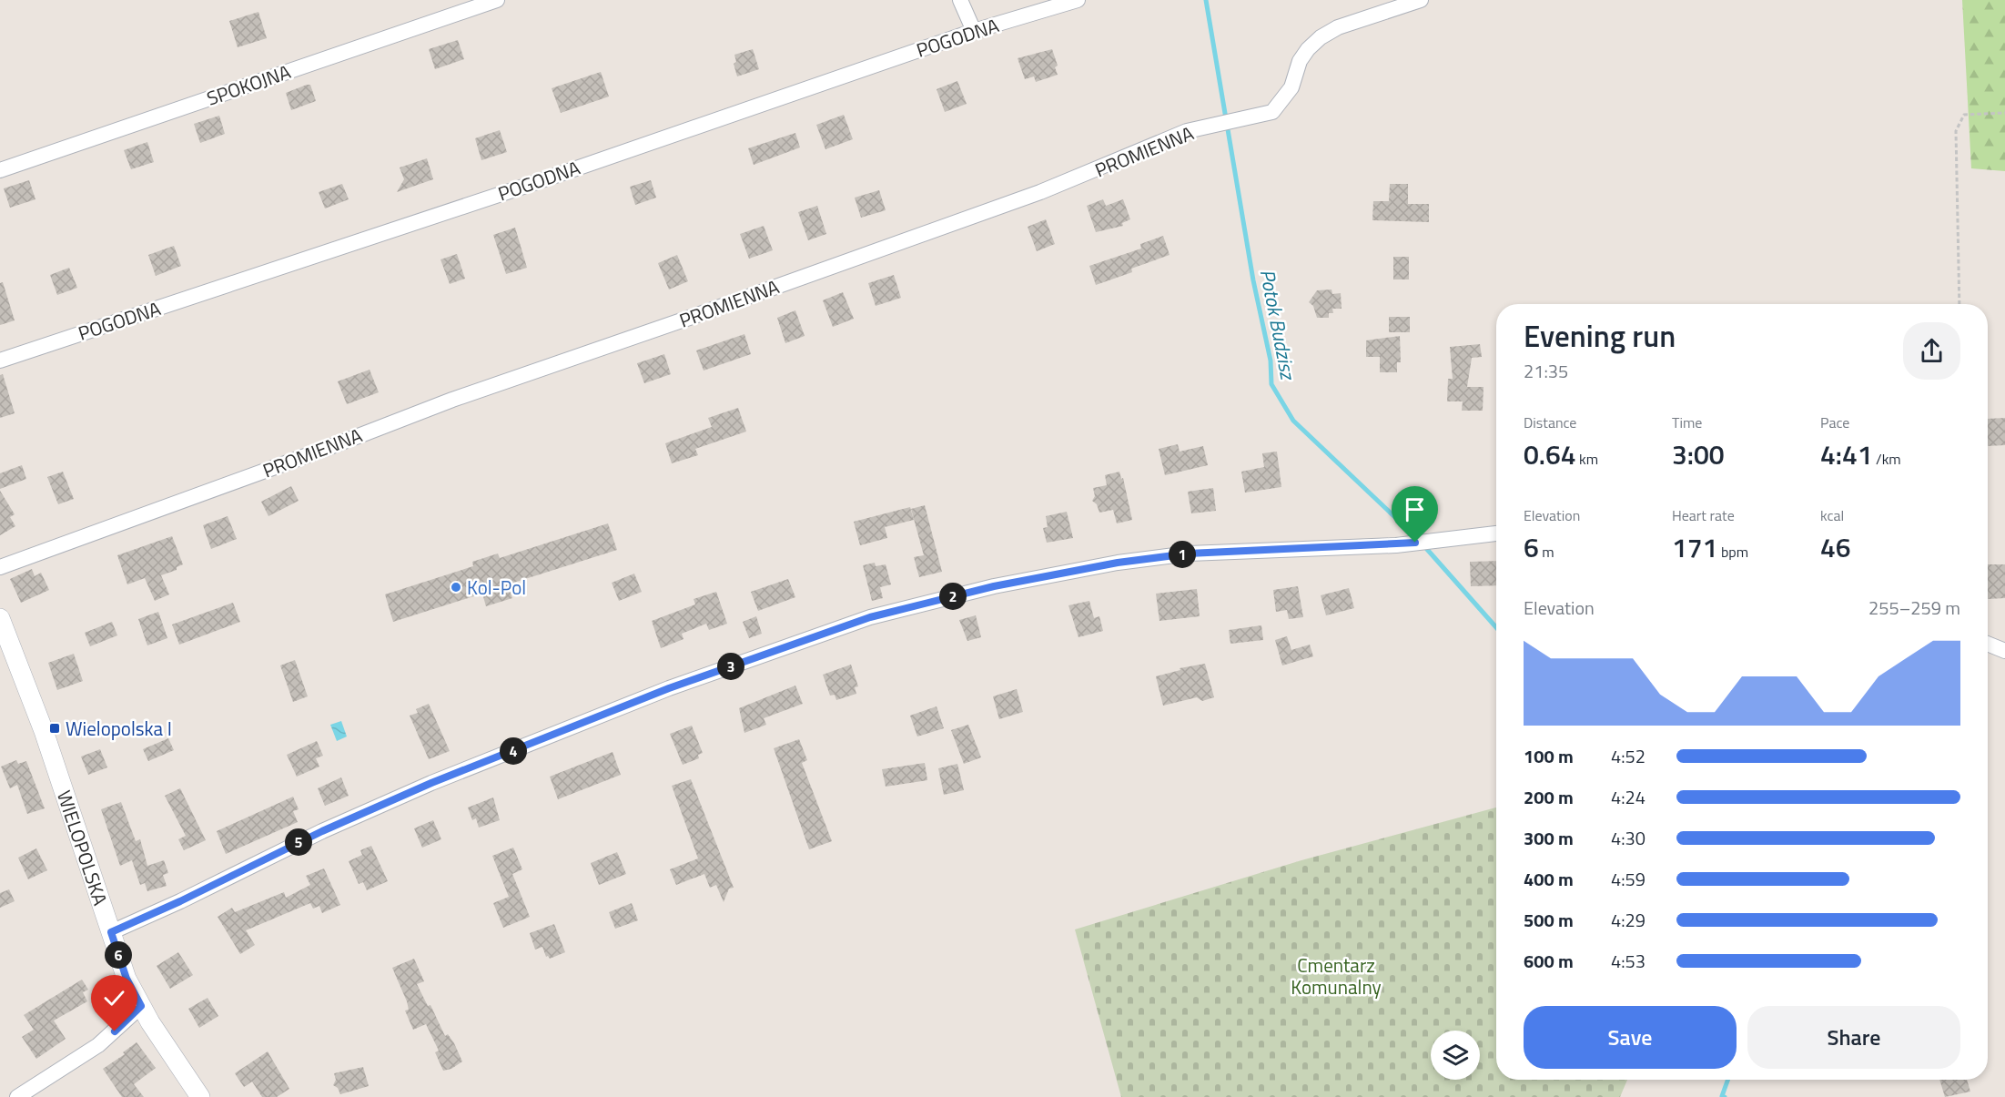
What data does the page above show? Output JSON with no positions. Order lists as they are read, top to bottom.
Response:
{
  "streets": {
    "street": [
      "POGODNA",
      "SPOKOJNA",
      "PROMIENNA",
      "WIELOPOLSKA"
    ]
  },
  "water": ["Potok Budzisz"],
  "parks": ["Cmentarz Komunalny"],
  "places": {
    "other": ["Kol-Pol"],
    "transit": ["Wielopolska I"]
  },
  "page": {
    "heading": ["Evening run", "21:35"],
    "stats": [
      ["Distance", "0.64 km"],
      ["Time", "3:00"],
      ["Pace", "4:41 /km"],
      ["Elevation", "6 m"],
      ["Heart rate", "171 bpm"],
      ["kcal", "46"]
    ],
    "pins": [
      "1",
      "2",
      "3",
      "4",
      "5",
      "6"
    ],
    "chart": ["Elevation", "255–259 m"],
    "list": [
      {
        "name": "100 m",
        "note": "4:52"
      },
      {
        "name": "200 m",
        "note": "4:24"
      },
      {
        "name": "300 m",
        "note": "4:30"
      },
      {
        "name": "400 m",
        "note": "4:59"
      },
      {
        "name": "500 m",
        "note": "4:29"
      },
      {
        "name": "600 m",
        "note": "4:53"
      }
    ],
    "buttons": ["Save", "Share"]
  }
}
